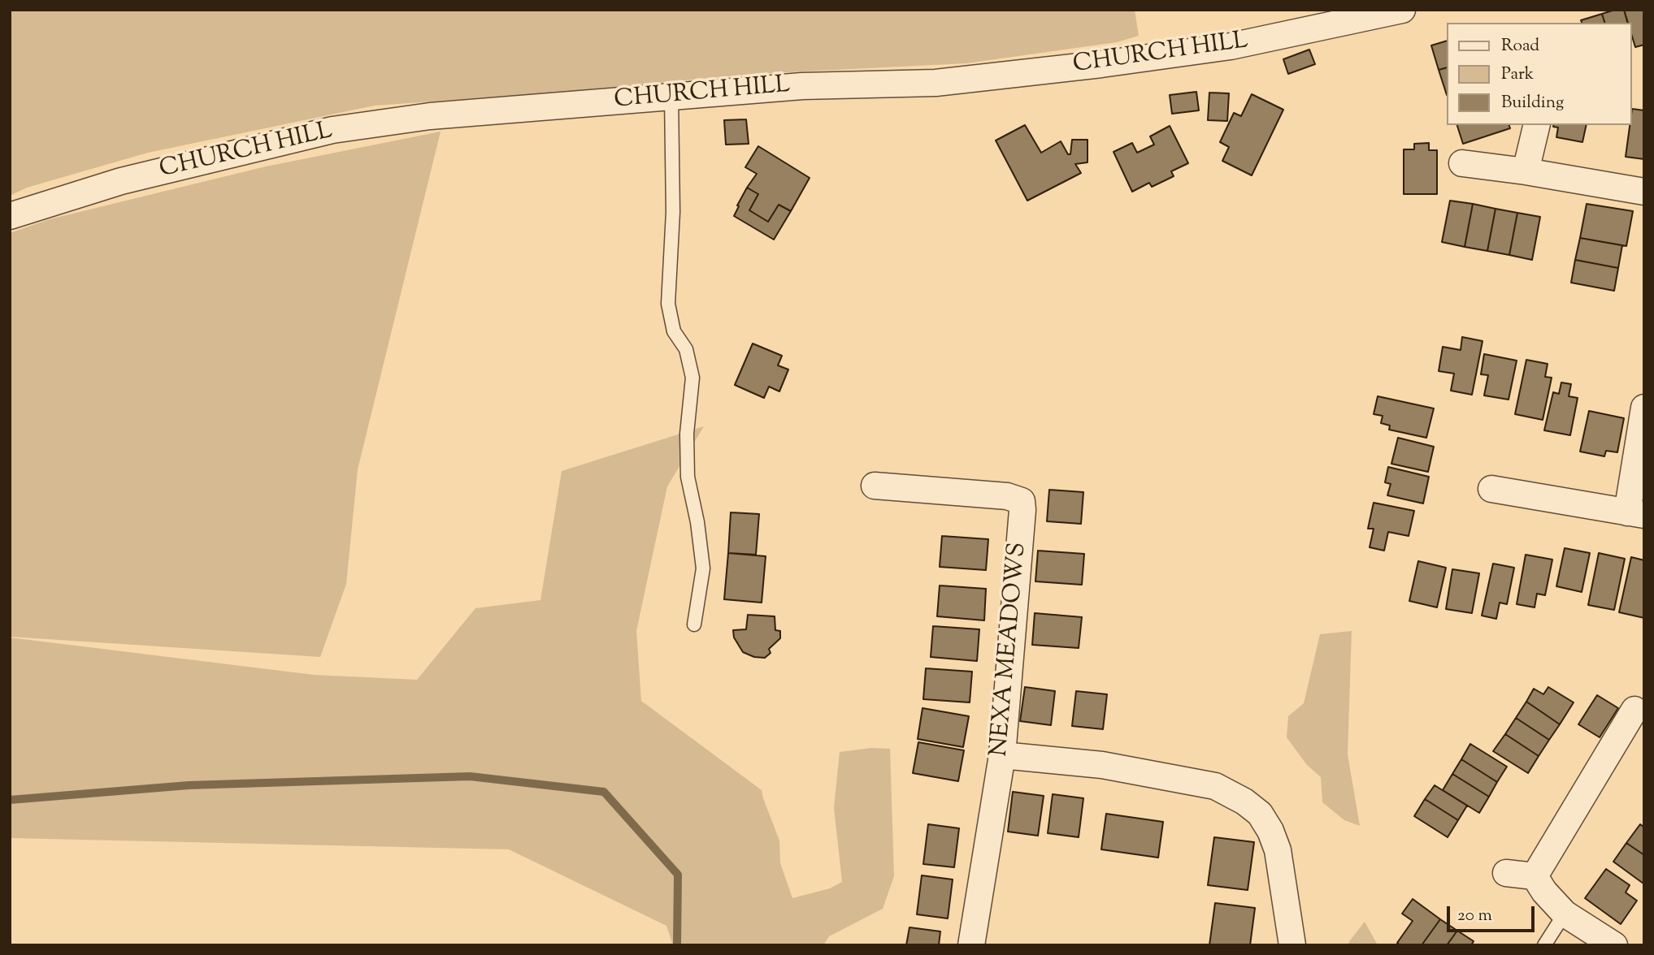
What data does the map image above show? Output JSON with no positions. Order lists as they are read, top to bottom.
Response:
{
  "streets": {
    "street": ["CHURCH HILL", "NEXA MEADOWS"]
  },
  "legend": ["Road", "Park", "Building"],
  "scale_bar": "20 m"
}
